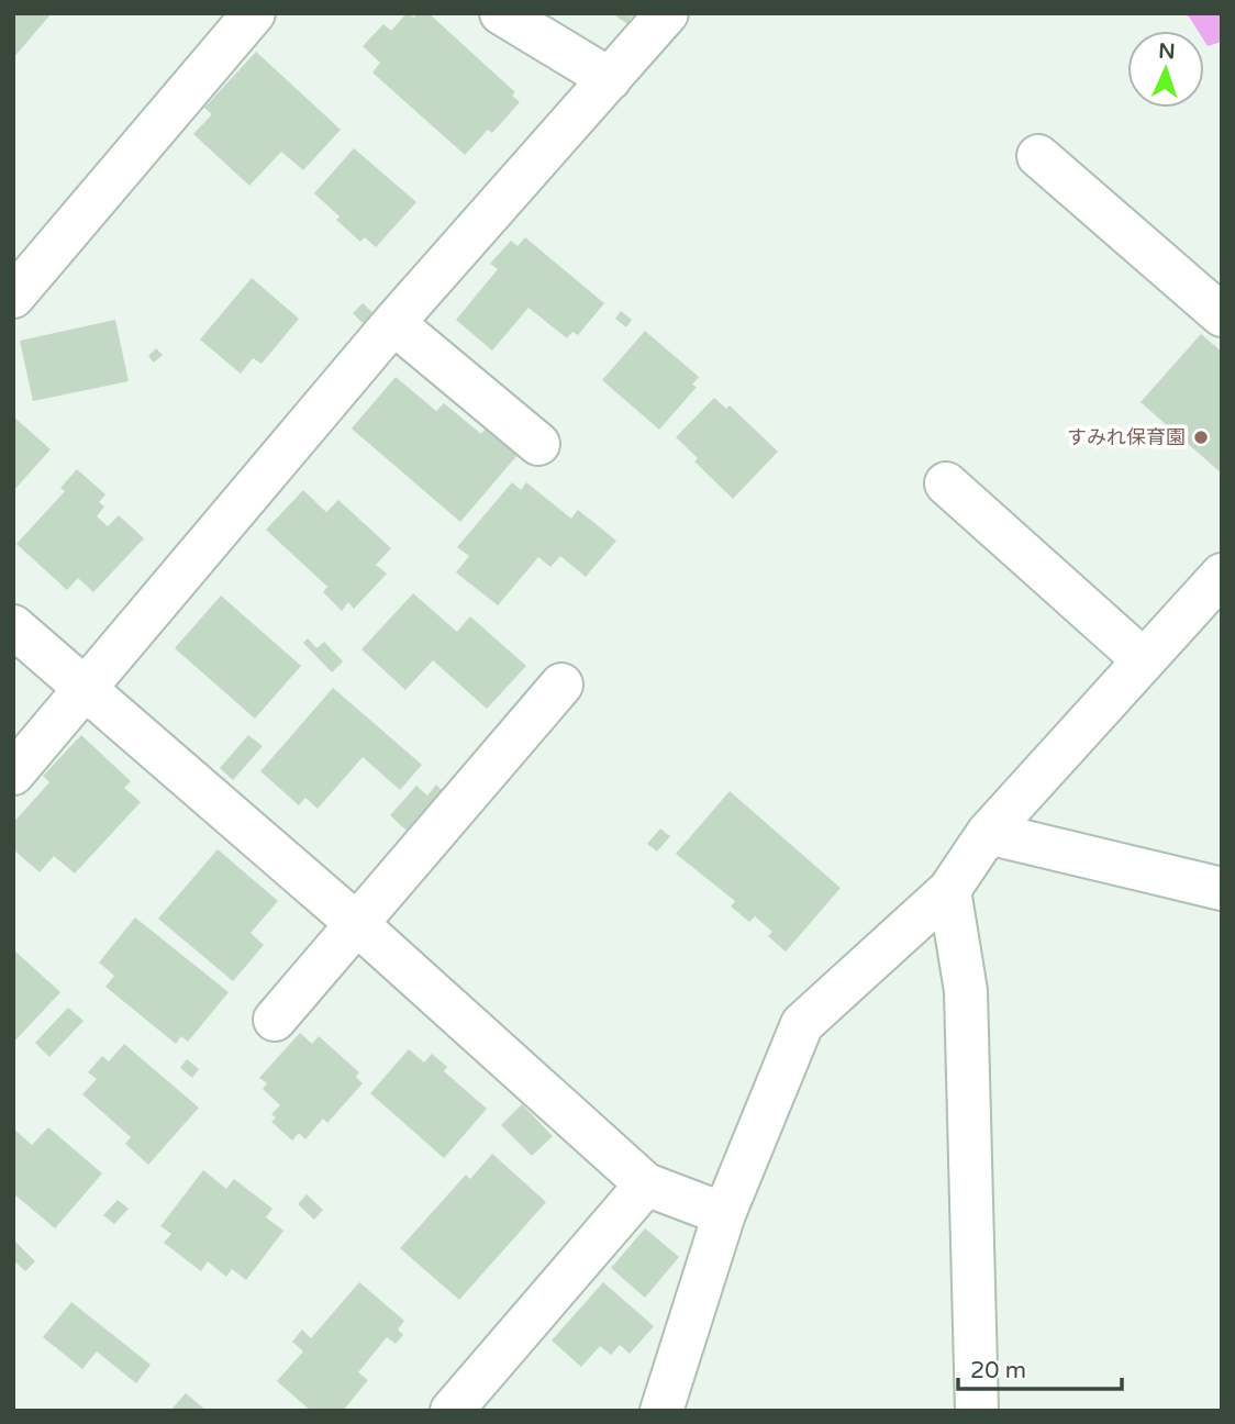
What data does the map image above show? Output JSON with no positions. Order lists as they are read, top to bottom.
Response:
{
  "places": ["すみれ保育園"],
  "scale_bar": "20 m",
  "north": "top"
}
